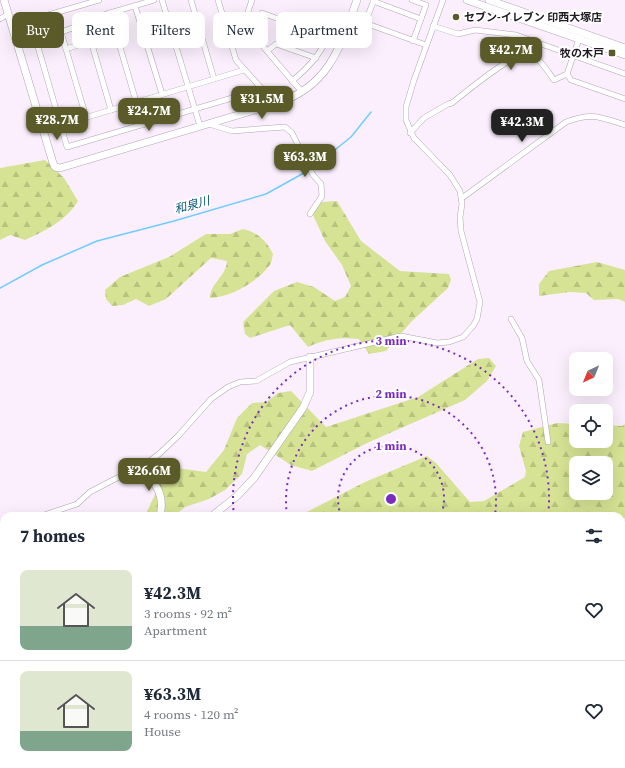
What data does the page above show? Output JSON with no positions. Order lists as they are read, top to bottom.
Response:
{
  "water": ["和泉川"],
  "places": {
    "other": ["セブン-イレブン 印西大塚店"],
    "transit": ["牧の木戸"]
  },
  "north": "bottom left",
  "page": {
    "chip": [
      "Buy",
      "Rent",
      "Filters",
      "New",
      "Apartment"
    ],
    "price": [
      "¥42.7M",
      "¥31.5M",
      "¥24.7M",
      "¥28.7M",
      "¥42.3M",
      "¥63.3M",
      "¥26.6M"
    ],
    "heading": "7 homes",
    "list": [
      {
        "name": "¥42.3M",
        "note": "3 rooms · 92 m² · Apartment"
      },
      {
        "name": "¥63.3M",
        "note": "4 rooms · 120 m² · House"
      }
    ]
  },
  "rings": ["3 min", "2 min", "1 min"]
}
